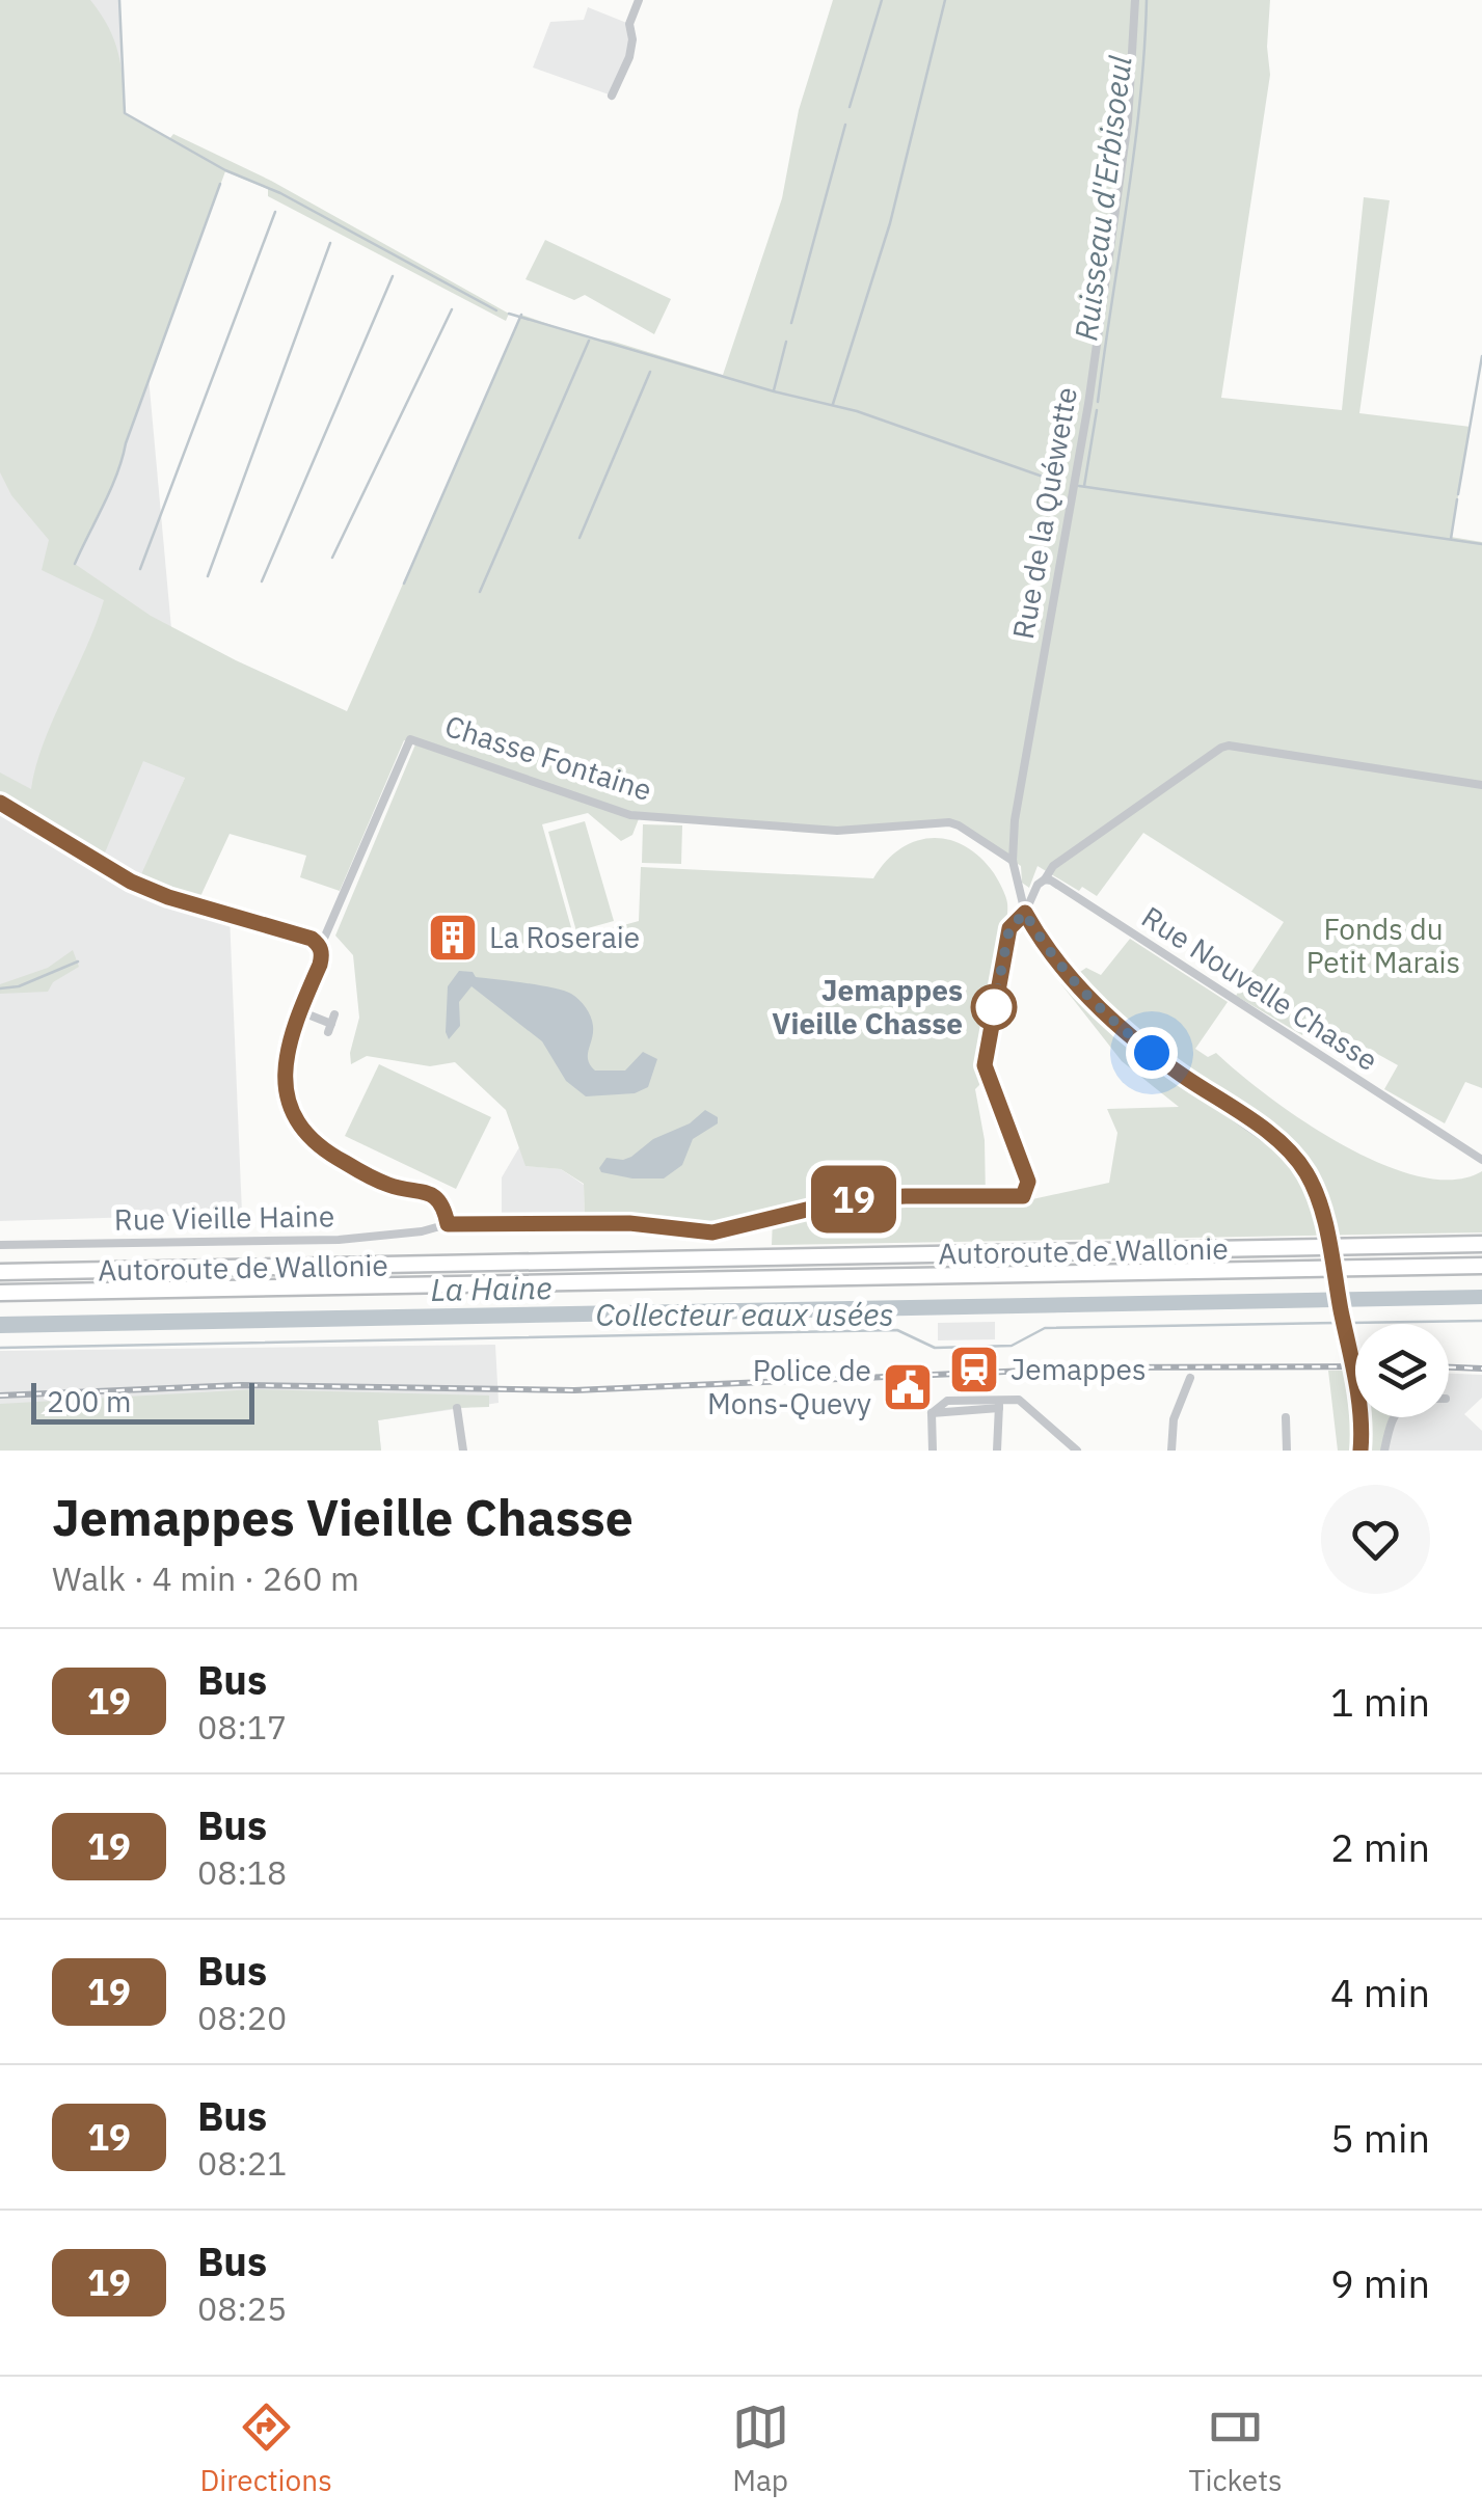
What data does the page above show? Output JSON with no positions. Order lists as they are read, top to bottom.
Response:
{
  "streets": {
    "highway": ["Autoroute de Wallonie"],
    "street": [
      "Rue de la Quéwette",
      "Chasse Fontaine",
      "Rue Nouvelle Chasse",
      "Rue Vieille Haine"
    ]
  },
  "crossings": [
    ["Rue de la Quéwette", "Chasse Fontaine"]
  ],
  "water": ["Ruisseau d'Erbisoeul", "La Haine", "Collecteur eaux usées"],
  "parks": ["Fonds du Petit Marais"],
  "places": {
    "building": ["La Roseraie"],
    "other": ["Jemappes Vieille Chasse"],
    "station": ["Jemappes"],
    "public building": ["Police de Mons-Quevy"]
  },
  "lines": ["bus line 19"],
  "scale_bar": "200 m",
  "page": {
    "on_map": "19",
    "scale": "200 m",
    "heading": ["Jemappes Vieille Chasse", "Walk · 4 min · 260 m"],
    "list": [
      {
        "mark": "19",
        "name": "Bus",
        "note": "08:17",
        "value": "1 min"
      },
      {
        "mark": "19",
        "name": "Bus",
        "note": "08:18",
        "value": "2 min"
      },
      {
        "mark": "19",
        "name": "Bus",
        "note": "08:20",
        "value": "4 min"
      },
      {
        "mark": "19",
        "name": "Bus",
        "note": "08:21",
        "value": "5 min"
      },
      {
        "mark": "19",
        "name": "Bus",
        "note": "08:25",
        "value": "9 min"
      }
    ],
    "tabs": ["Directions", "Map", "Tickets"]
  }
}
